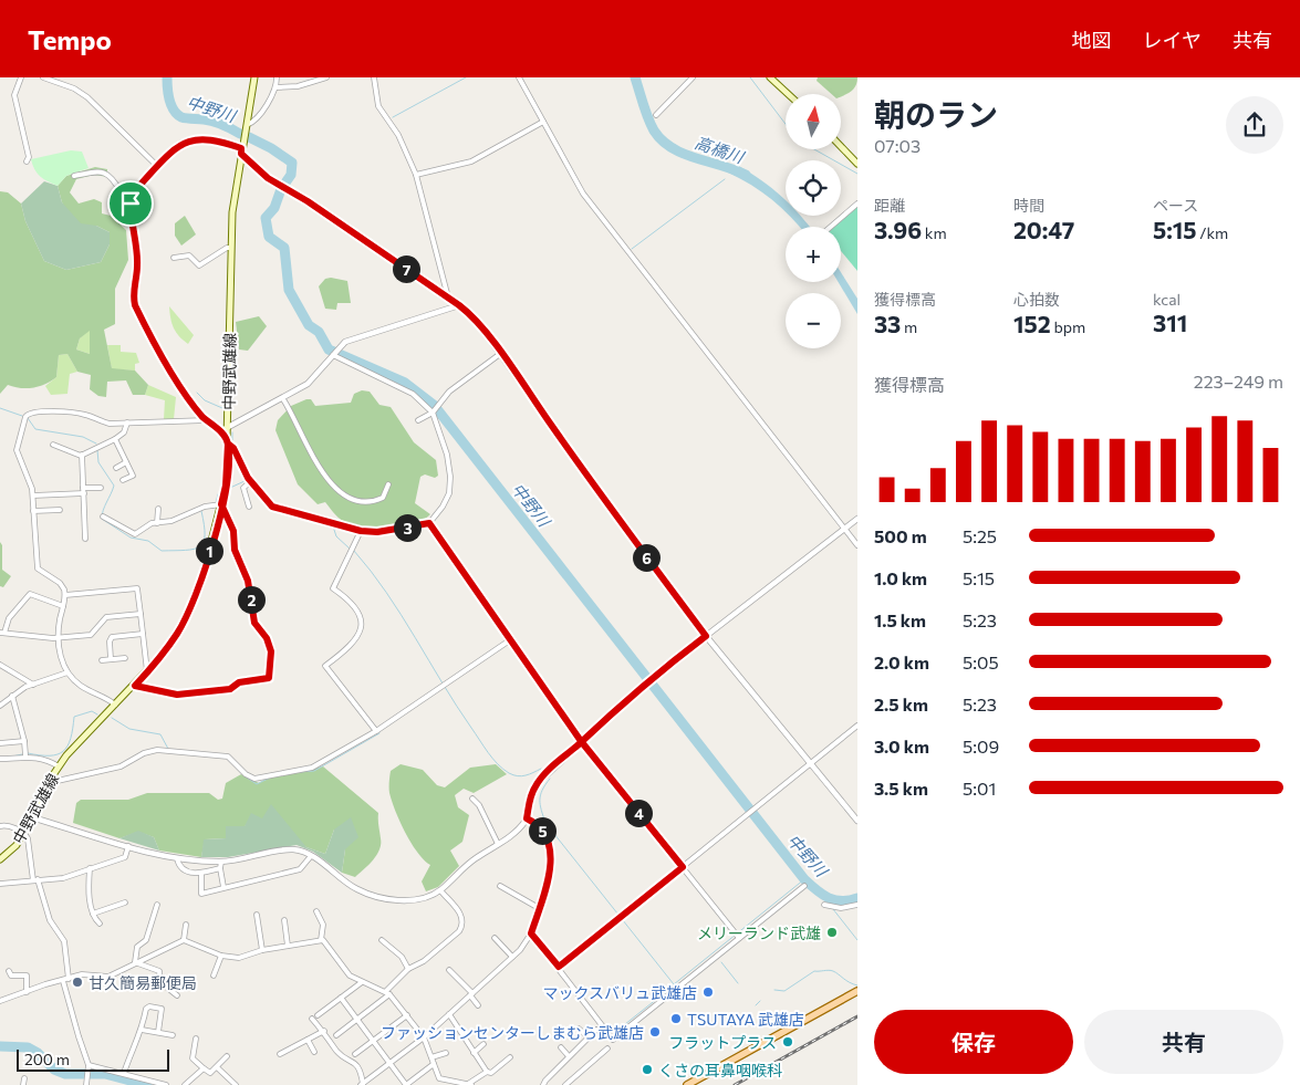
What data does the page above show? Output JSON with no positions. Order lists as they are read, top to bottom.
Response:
{
  "streets": {
    "main road": ["中野武雄線"]
  },
  "water": ["中野川", "高橋川"],
  "places": [
    "メリーランド武雄",
    "甘久簡易郵便局",
    "マックスバリュ武雄店",
    "TSUTAYA 武雄店",
    "ファッションセンターしまむら武雄店",
    "フラットプラス",
    "くさの耳鼻咽喉科"
  ],
  "scale_bar": "200 m",
  "north": "top",
  "page": {
    "header": "Tempo",
    "nav": ["地図", "レイヤ", "共有"],
    "heading": ["朝のラン", "07:03"],
    "map_buttons": ["+", "−"],
    "stats": [
      ["距離", "3.96 km"],
      ["時間", "20:47"],
      ["ペース", "5:15 /km"],
      ["獲得標高", "33 m"],
      ["心拍数", "152 bpm"],
      ["kcal", "311"]
    ],
    "pins": [
      "7",
      "3",
      "1",
      "6",
      "2",
      "4",
      "5"
    ],
    "chart": ["獲得標高", "223–249 m"],
    "list": [
      {
        "name": "500 m",
        "note": "5:25"
      },
      {
        "name": "1.0 km",
        "note": "5:15"
      },
      {
        "name": "1.5 km",
        "note": "5:23"
      },
      {
        "name": "2.0 km",
        "note": "5:05"
      },
      {
        "name": "2.5 km",
        "note": "5:23"
      },
      {
        "name": "3.0 km",
        "note": "5:09"
      },
      {
        "name": "3.5 km",
        "note": "5:01"
      }
    ],
    "buttons": ["保存", "共有"],
    "scale": "200 m"
  }
}
